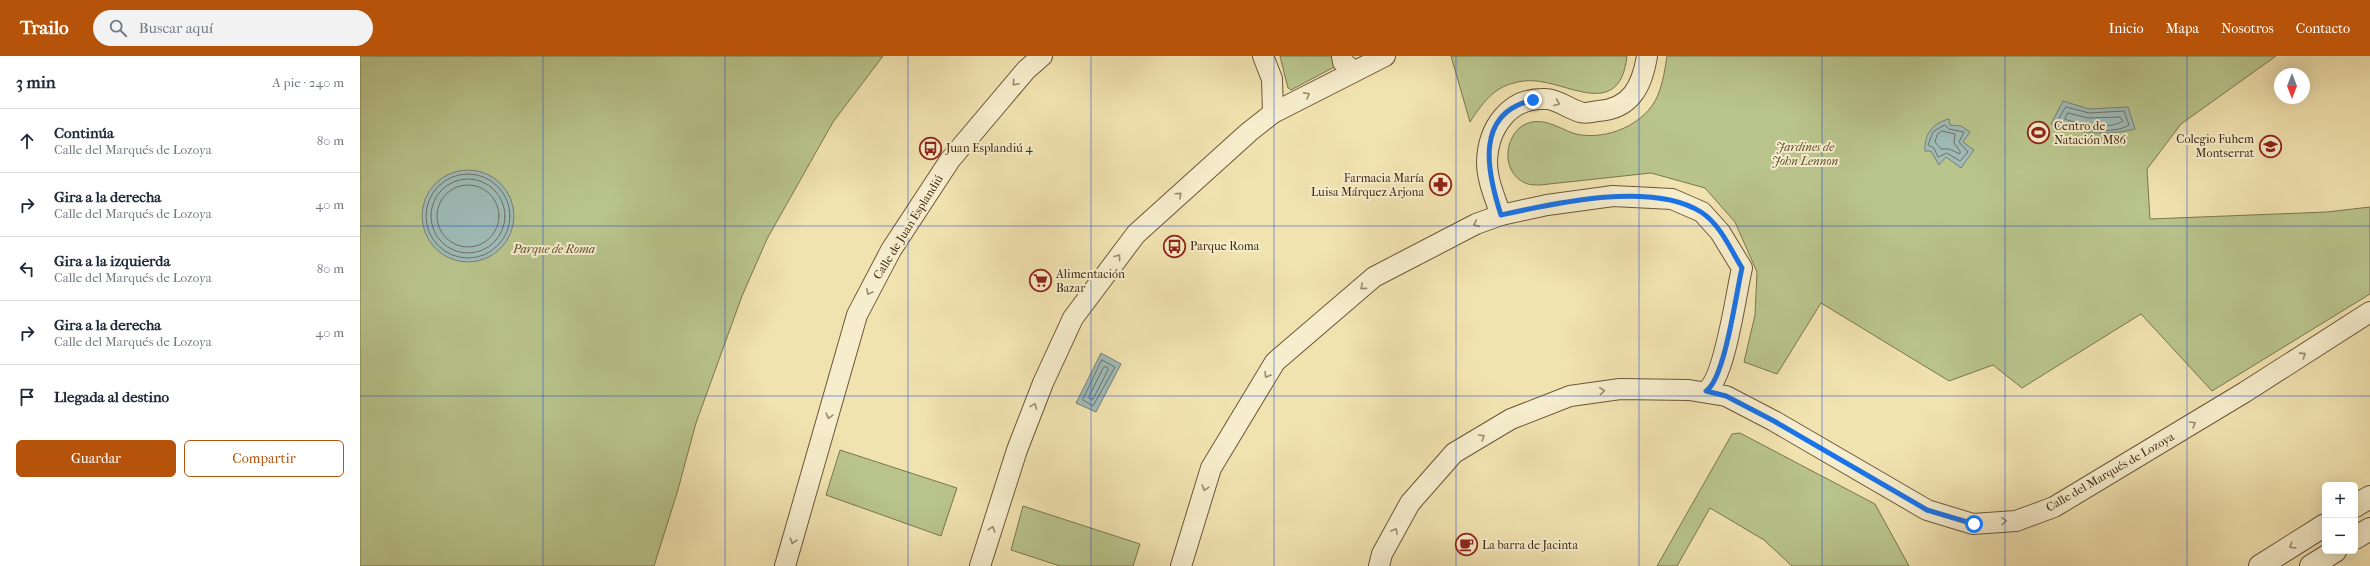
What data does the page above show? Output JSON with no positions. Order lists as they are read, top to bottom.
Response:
{
  "streets": {
    "street": ["Calle de Juan Esplandiú", "Calle del Marqués de Lozoya"]
  },
  "one_way": ["Calle de Juan Esplandiú", "Calle del Marqués de Lozoya"],
  "parks": ["Jardines de John Lennon", "Parque de Roma"],
  "places": {
    "sports": ["Centro de Natación M86"],
    "school or university": ["Colegio Fuhem Montserrat"],
    "bus stop": ["Juan Esplandiú 4", "Parque Roma"],
    "pharmacy": ["Farmacia María Luisa Márquez Arjona"],
    "supermarket": ["Alimentación Bazar"],
    "cafe": ["La barra de Jacinta"]
  },
  "north": "bottom",
  "page": {
    "header": "Trailo",
    "search": "Buscar aquí",
    "nav": [
      "Inicio",
      "Mapa",
      "Nosotros",
      "Contacto"
    ],
    "heading": ["3 min", "A pie · 240 m"],
    "list": [
      ["Continúa", "Calle del Marqués de Lozoya", "80 m"],
      ["Gira a la derecha", "Calle del Marqués de Lozoya", "40 m"],
      ["Gira a la izquierda", "Calle del Marqués de Lozoya", "80 m"],
      ["Gira a la derecha", "Calle del Marqués de Lozoya", "40 m"],
      "Llegada al destino"
    ],
    "buttons": ["Guardar", "Compartir"],
    "map_buttons": ["+", "−"]
  }
}
